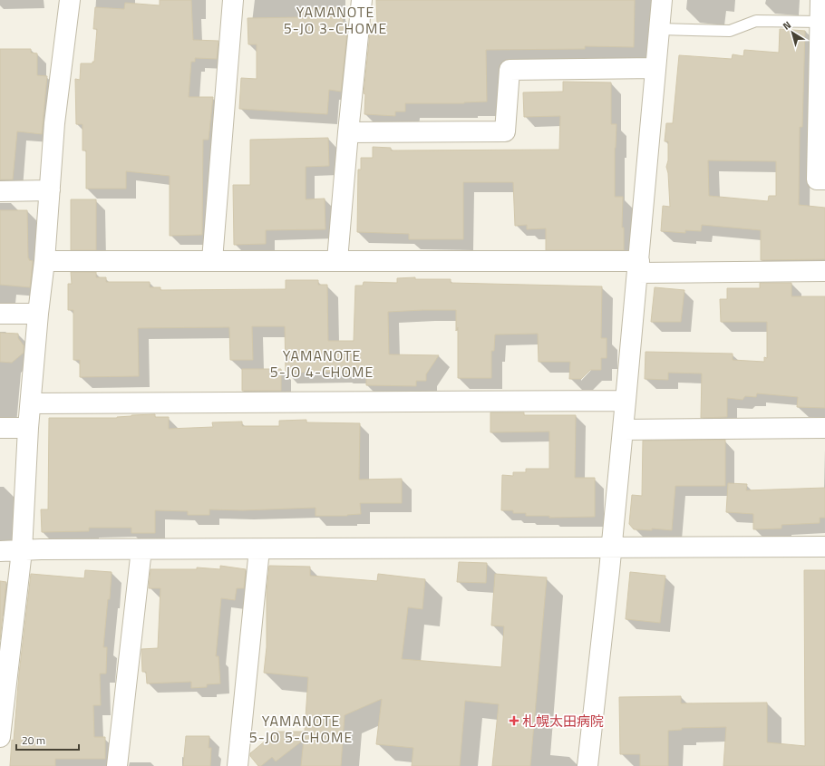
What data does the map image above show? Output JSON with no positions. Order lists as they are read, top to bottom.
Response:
{
  "districts": ["YAMANOTE 5-JO 3-CHOME", "YAMANOTE 5-JO 4-CHOME", "YAMANOTE 5-JO 5-CHOME"],
  "places": {
    "health": ["札幌太田病院"]
  },
  "scale_bar": "20 m",
  "north": "top left"
}
